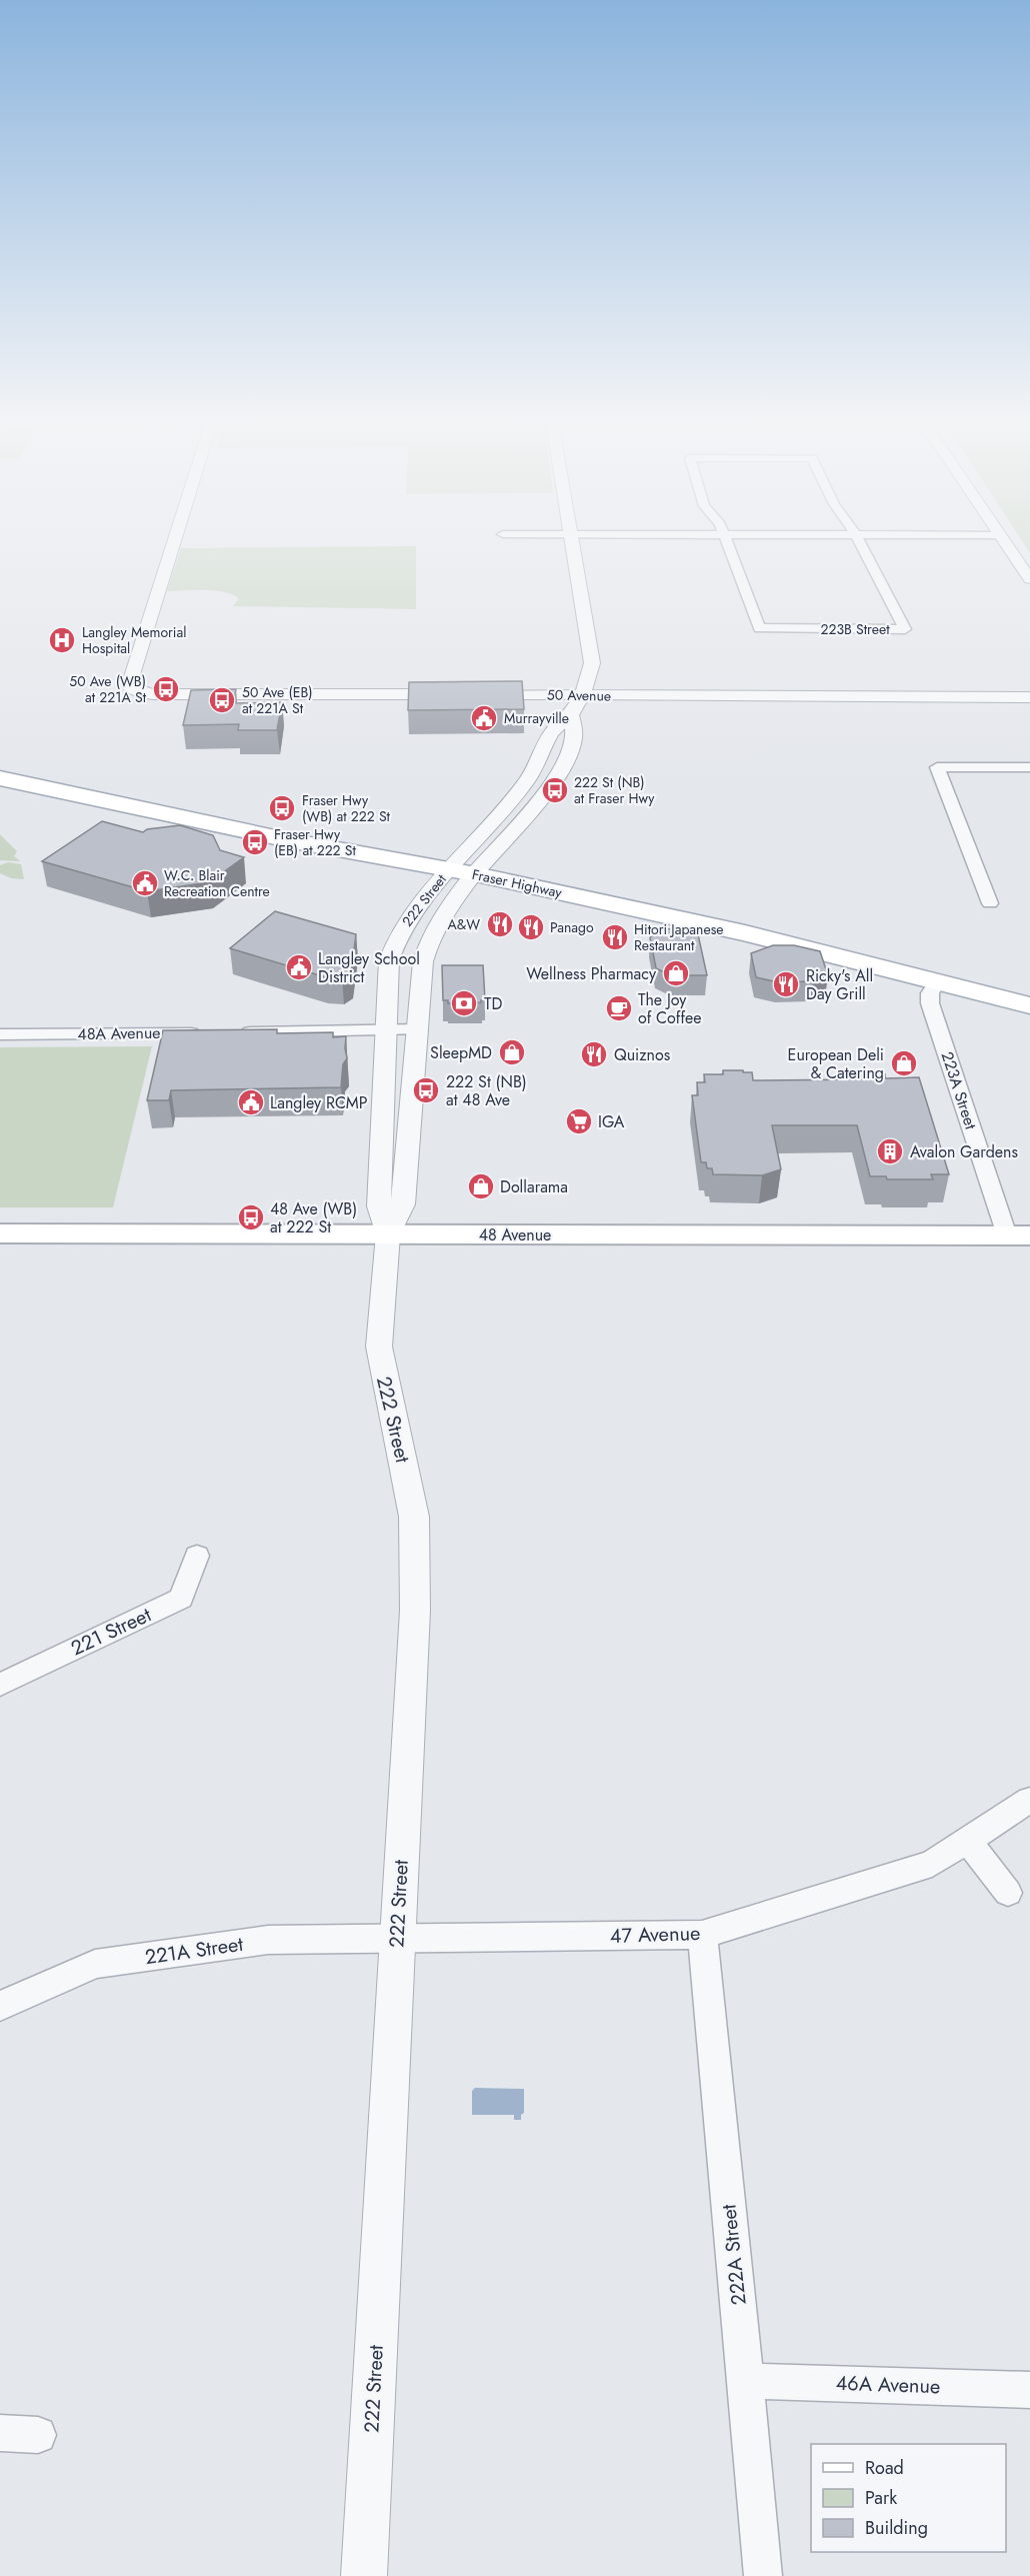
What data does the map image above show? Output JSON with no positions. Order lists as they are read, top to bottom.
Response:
{
  "streets": {
    "main road": ["Fraser Highway", "48 Avenue"],
    "street": [
      "223B Street",
      "50 Avenue",
      "222 Street",
      "48A Avenue",
      "223A Street",
      "221 Street",
      "47 Avenue",
      "221A Street",
      "222A Street",
      "46A Avenue"
    ]
  },
  "crossings": [
    ["50 Avenue", "222 Street"],
    ["Fraser Highway", "222 Street"],
    ["Fraser Highway", "223A Street"],
    ["222 Street", "48 Avenue"],
    ["222 Street", "47 Avenue"],
    ["222 Street", "221A Street"],
    ["223A Street", "48 Avenue"],
    ["47 Avenue", "221A Street"],
    ["47 Avenue", "222A Street"],
    ["222A Street", "46A Avenue"]
  ],
  "places": {
    "hospital": ["Langley Memorial Hospital"],
    "bus stop": [
      "50 Ave (WB) at 221A St",
      "50 Ave (EB) at 221A St",
      "222 St (NB) at Fraser Hwy",
      "Fraser Hwy (WB) at 222 St",
      "Fraser Hwy (EB) at 222 St",
      "222 St (NB) at 48 Ave",
      "48 Ave (WB) at 222 St"
    ],
    "public building": [
      "Murrayville",
      "W.C. Blair Recreation Centre",
      "Langley School District",
      "Langley RCMP"
    ],
    "restaurant": [
      "A&W",
      "Panago",
      "Hitori Japanese Restaurant",
      "Ricky's All Day Grill",
      "Quiznos"
    ],
    "shop": [
      "Wellness Pharmacy",
      "SleepMD",
      "European Deli & Catering",
      "Dollarama"
    ],
    "bank": ["TD"],
    "cafe": ["The Joy of Coffee"],
    "supermarket": ["IGA"],
    "building": ["Avalon Gardens"]
  },
  "legend": ["Road", "Park", "Building"]
}
